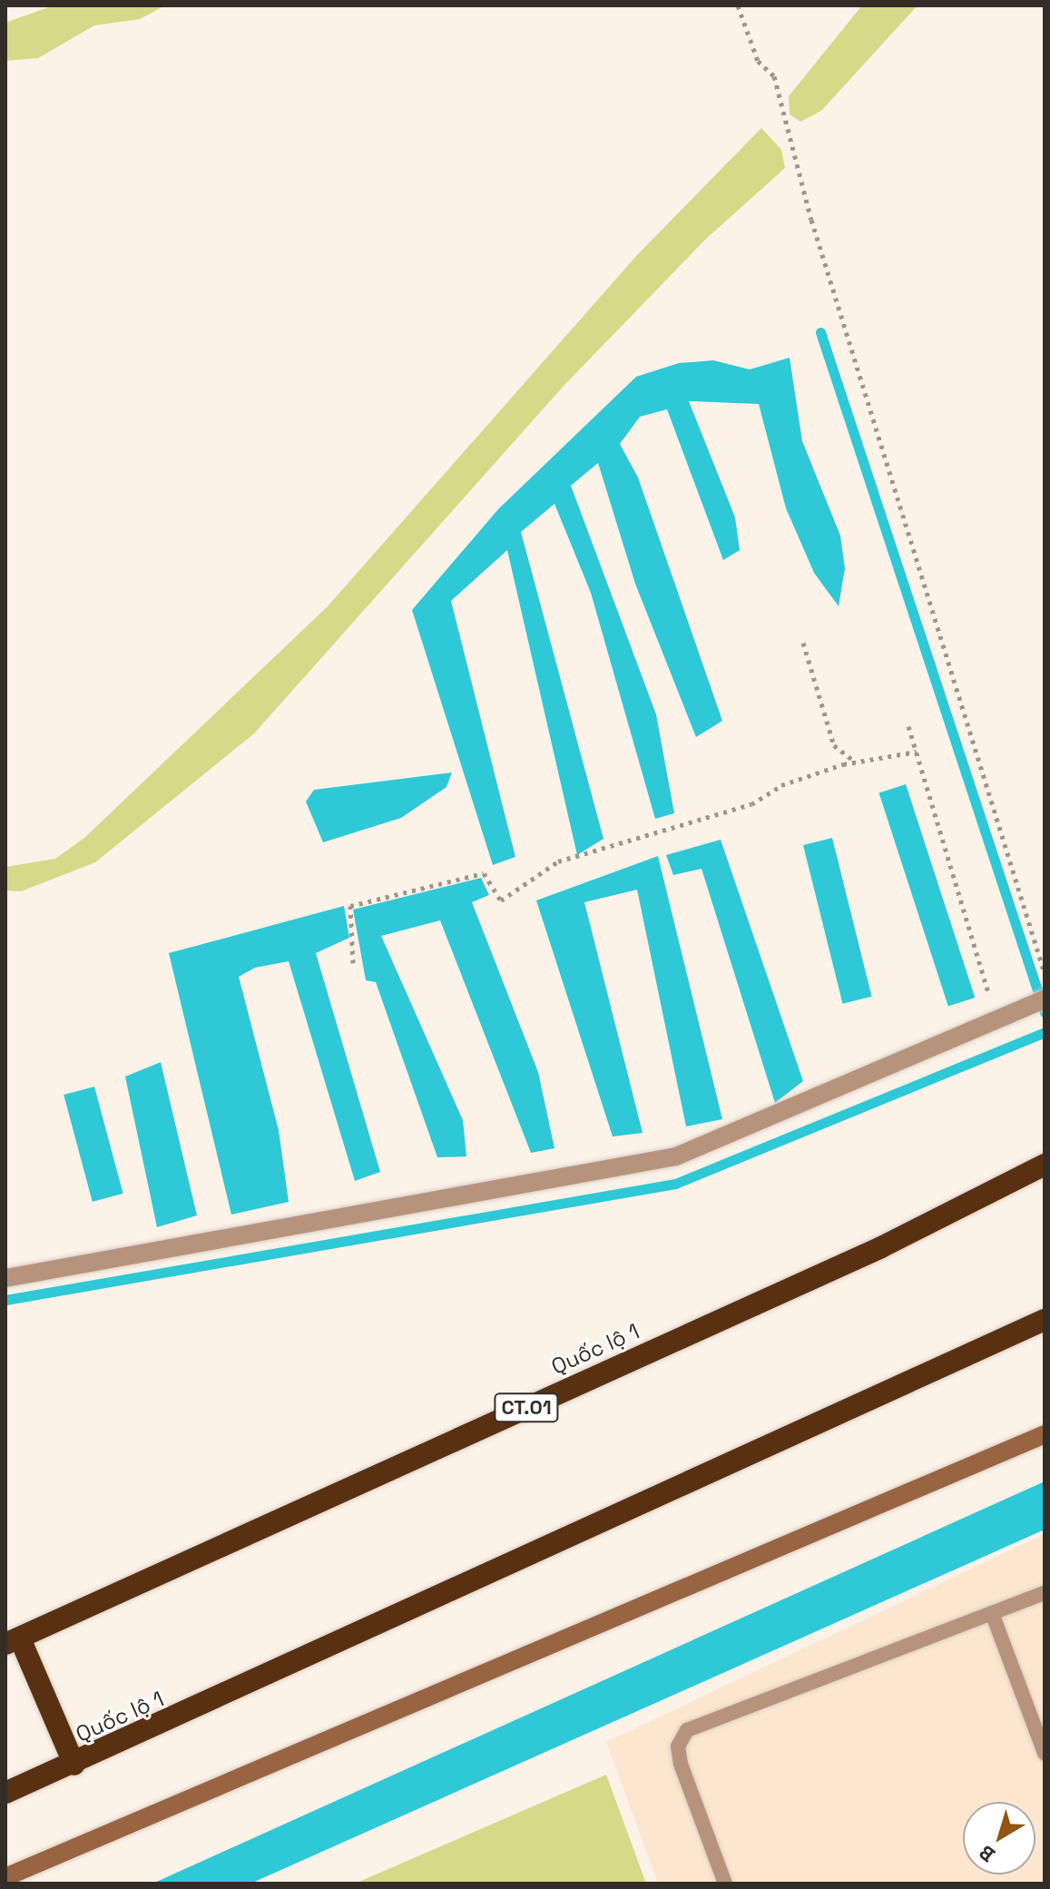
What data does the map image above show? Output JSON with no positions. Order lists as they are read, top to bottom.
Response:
{
  "streets": {
    "highway": ["Quốc lộ 1", "CT.01"]
  },
  "north": "bottom left"
}
